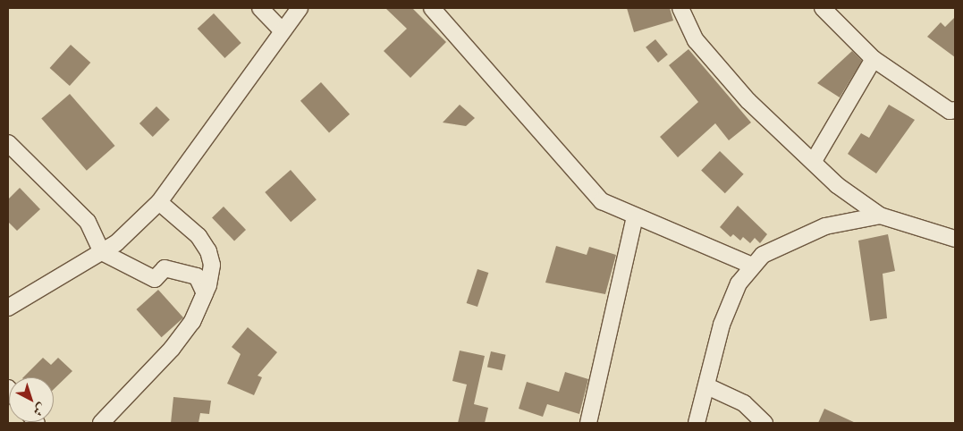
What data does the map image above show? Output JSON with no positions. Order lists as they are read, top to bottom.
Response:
{
  "north": "bottom right"
}
